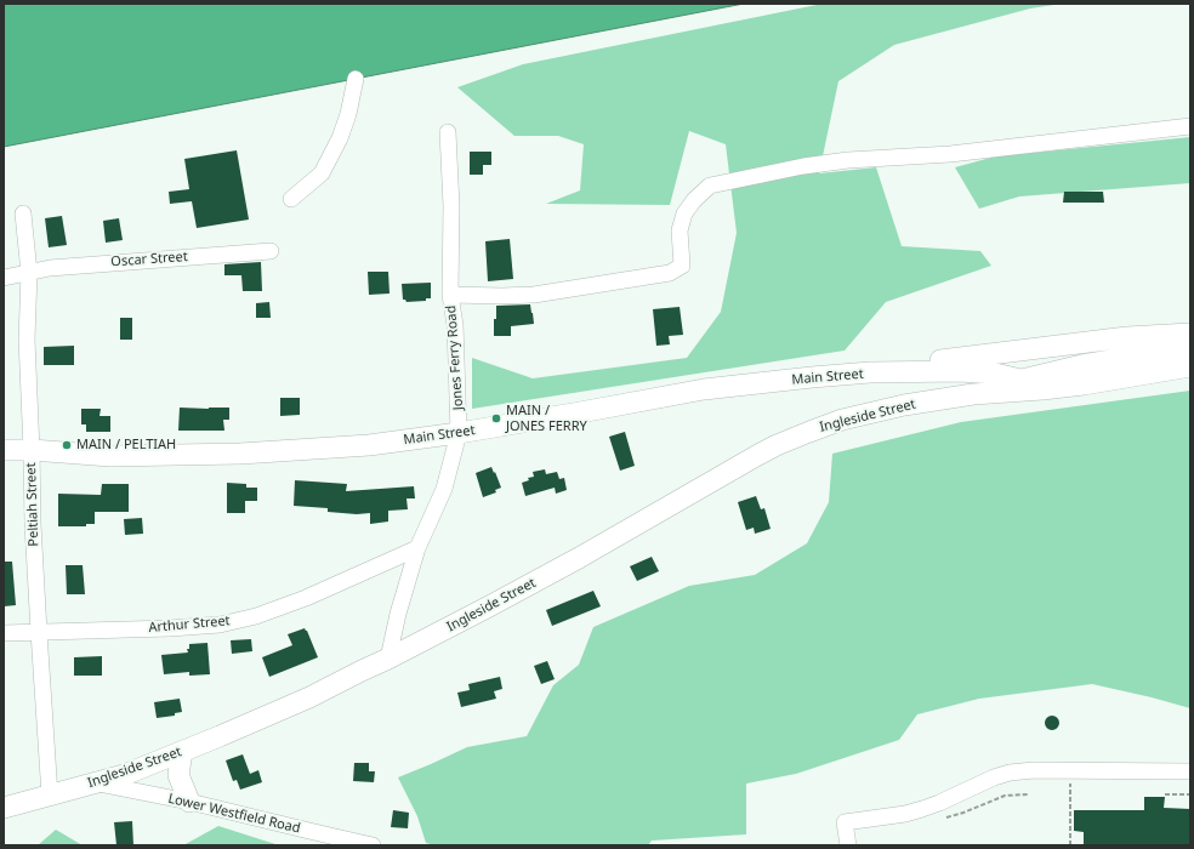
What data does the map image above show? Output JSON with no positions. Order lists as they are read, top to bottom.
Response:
{
  "streets": {
    "main road": ["Main Street", "Ingleside Street"],
    "street": [
      "Oscar Street",
      "Jones Ferry Road",
      "Peltiah Street",
      "Arthur Street",
      "Lower Westfield Road"
    ]
  },
  "crossings": [
    ["Oscar Street", "Peltiah Street"],
    ["Jones Ferry Road", "Main Street"],
    ["Jones Ferry Road", "Ingleside Street"],
    ["Jones Ferry Road", "Arthur Street"],
    ["Main Street", "Ingleside Street"],
    ["Main Street", "Peltiah Street"],
    ["Ingleside Street", "Peltiah Street"],
    ["Ingleside Street", "Lower Westfield Road"],
    ["Peltiah Street", "Arthur Street"]
  ],
  "places": ["MAIN / JONES FERRY", "MAIN / PELTIAH"]
}
